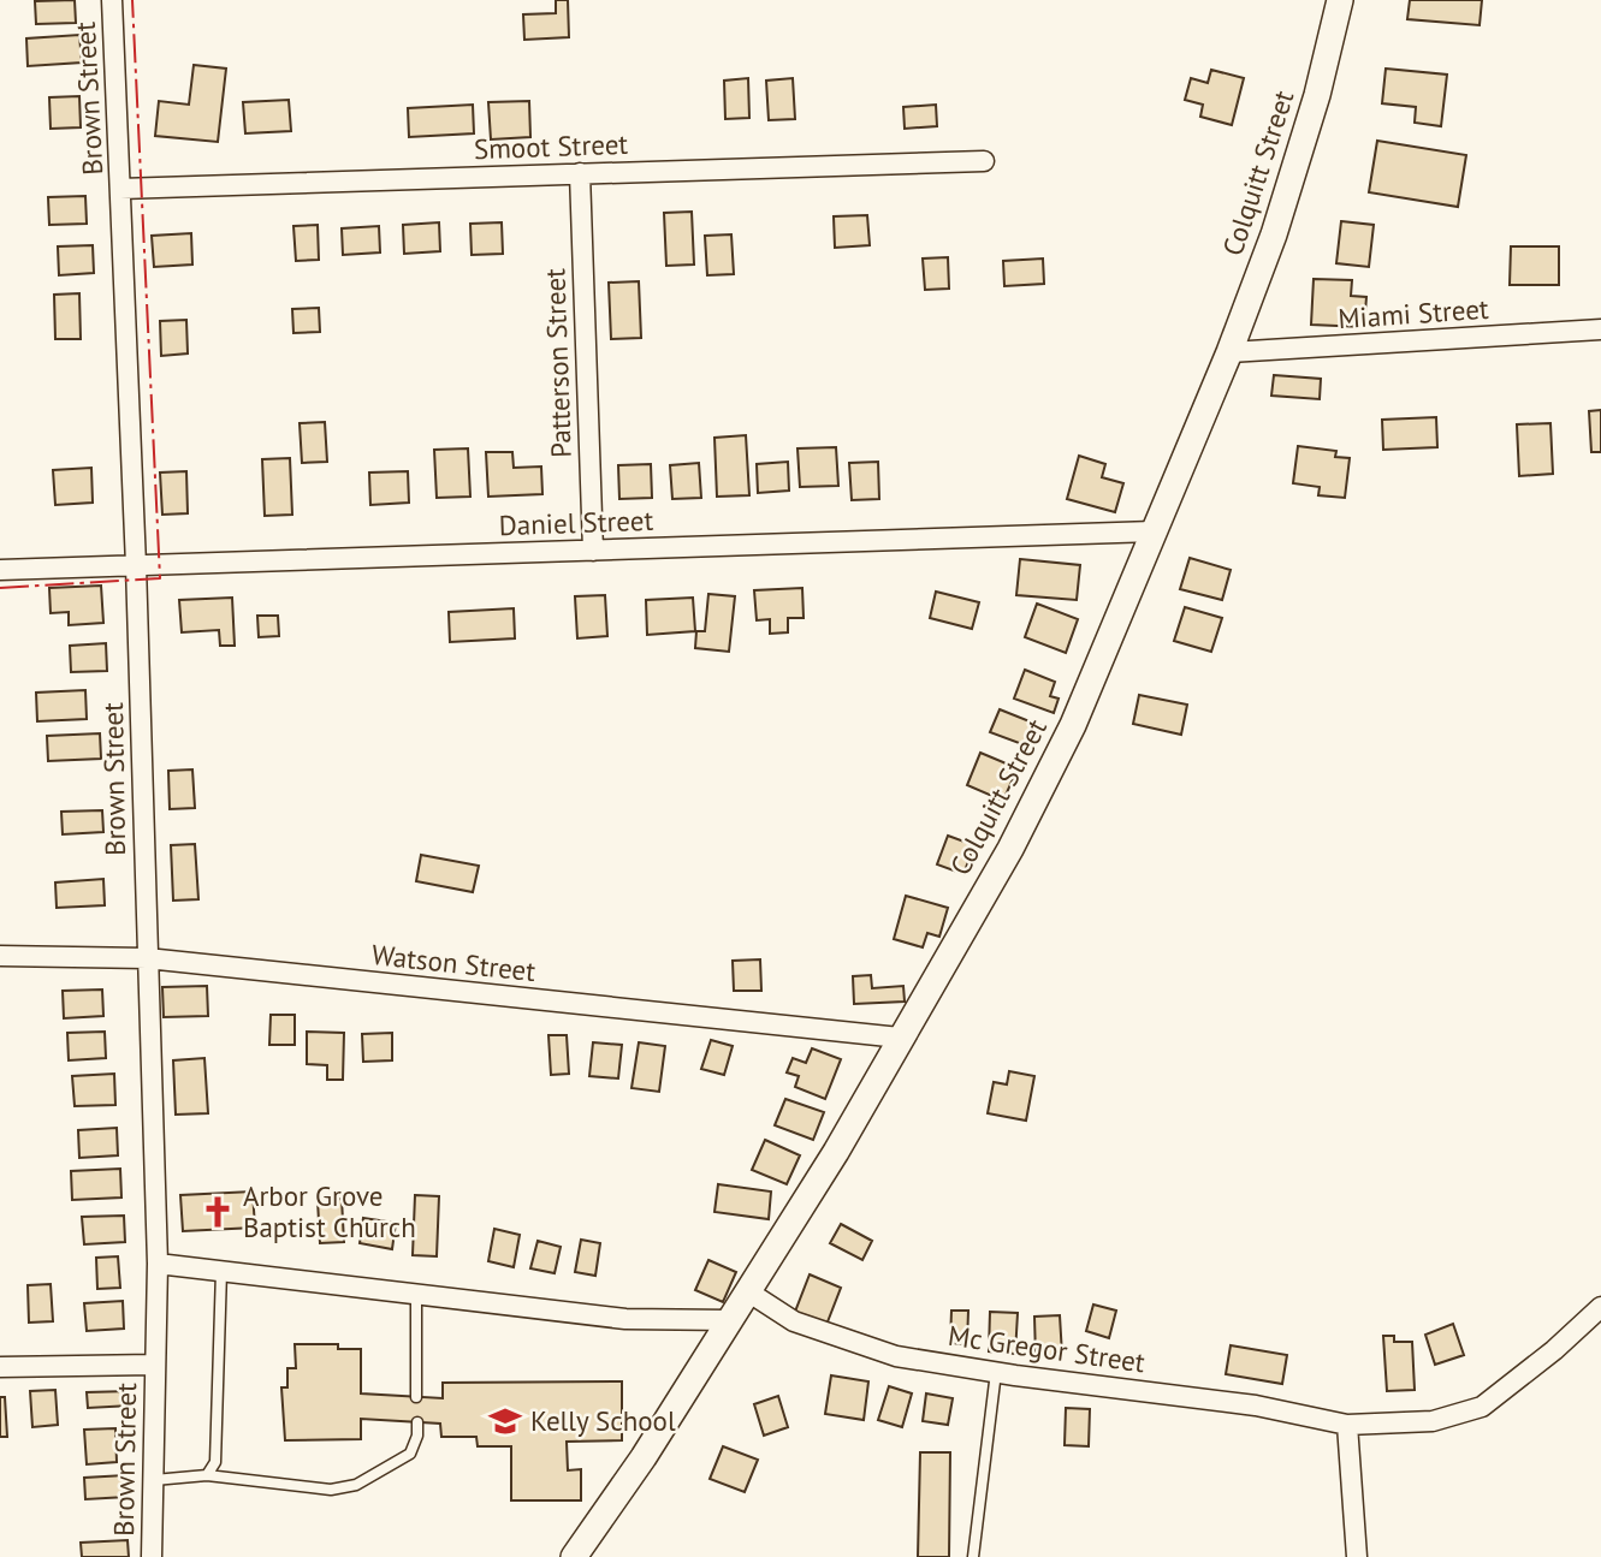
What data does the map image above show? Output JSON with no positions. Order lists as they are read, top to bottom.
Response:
{
  "streets": {
    "street": [
      "Brown Street",
      "Smoot Street",
      "Colquitt Street",
      "Miami Street",
      "Patterson Street",
      "Daniel Street",
      "Watson Street",
      "Mc Gregor Street"
    ]
  },
  "crossings": [
    ["Brown Street", "Smoot Street"],
    ["Brown Street", "Daniel Street"],
    ["Brown Street", "Watson Street"],
    ["Smoot Street", "Patterson Street"],
    ["Colquitt Street", "Miami Street"],
    ["Colquitt Street", "Daniel Street"],
    ["Colquitt Street", "Watson Street"],
    ["Colquitt Street", "Mc Gregor Street"],
    ["Patterson Street", "Daniel Street"]
  ],
  "places": {
    "church": ["Arbor Grove Baptist Church"],
    "school or university": ["Kelly School"]
  }
}
